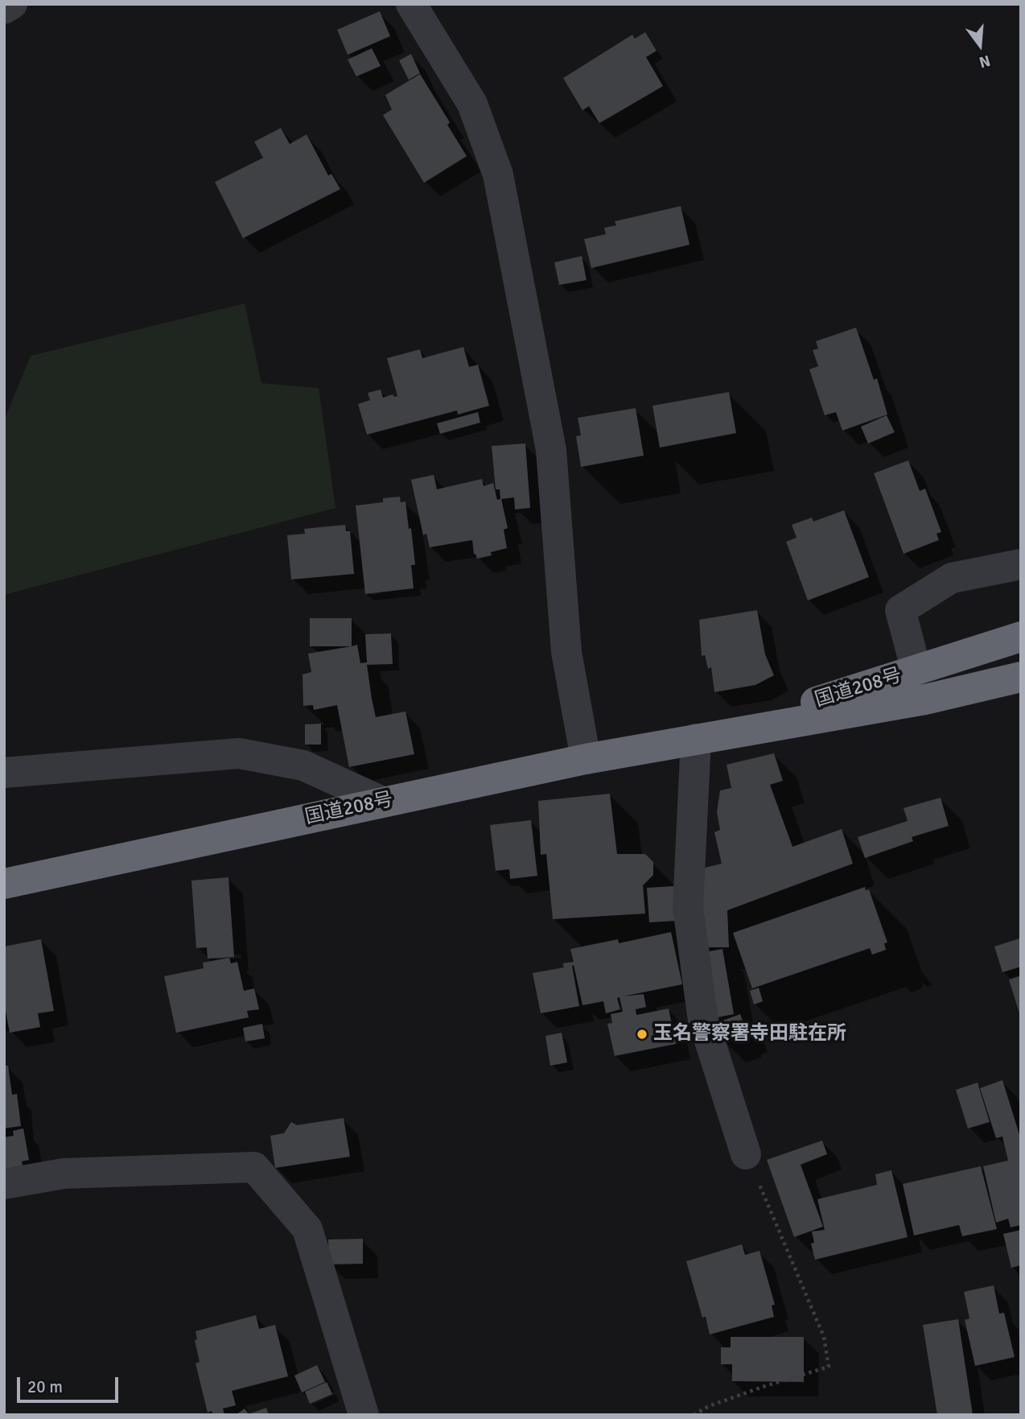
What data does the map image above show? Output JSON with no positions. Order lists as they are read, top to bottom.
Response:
{
  "streets": {
    "highway": ["国道208号"]
  },
  "places": ["玉名警察署寺田駐在所"],
  "scale_bar": "20 m",
  "north": "bottom"
}
